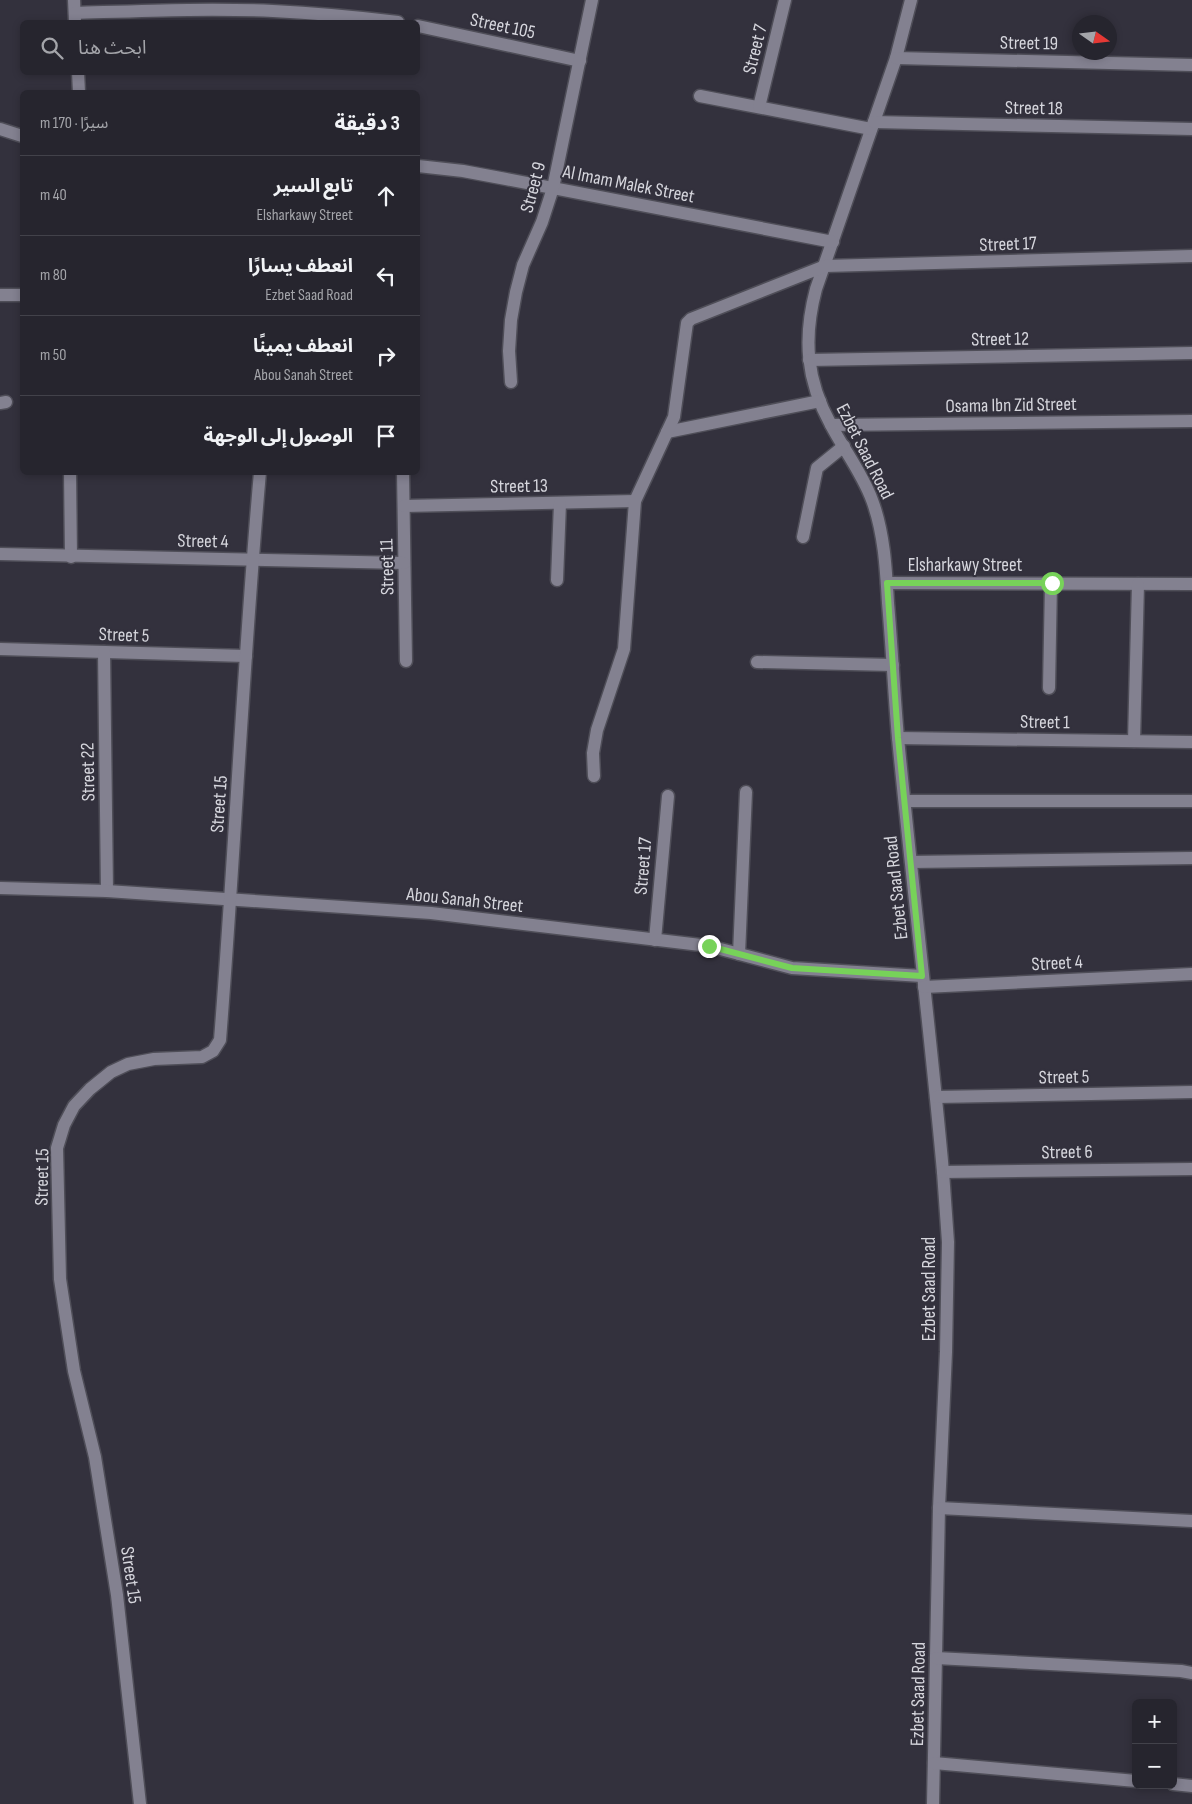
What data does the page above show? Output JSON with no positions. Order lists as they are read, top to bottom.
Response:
{
  "streets": {
    "street": [
      "Street 105",
      "Street 19",
      "Street 7",
      "Street 18",
      "Al Imam Malek Street",
      "Street 9",
      "Street 17",
      "Street 12",
      "Osama Ibn Zid Street",
      "Ezbet Saad Road",
      "Street 13",
      "Street 4",
      "Elsharkawy Street",
      "Street 11",
      "Street 5",
      "Street 1",
      "Street 22",
      "Street 15",
      "Abou Sanah Street",
      "Street 6"
    ]
  },
  "crossings": [
    ["Street 105", "Street 9"],
    ["Street 19", "Ezbet Saad Road"],
    ["Street 7", "Street 18"],
    ["Street 18", "Ezbet Saad Road"],
    ["Al Imam Malek Street", "Street 9"],
    ["Al Imam Malek Street", "Ezbet Saad Road"],
    ["Street 17", "Ezbet Saad Road"],
    ["Street 17", "Abou Sanah Street"],
    ["Street 12", "Ezbet Saad Road"],
    ["Osama Ibn Zid Street", "Ezbet Saad Road"],
    ["Ezbet Saad Road", "Street 4"],
    ["Ezbet Saad Road", "Elsharkawy Street"],
    ["Ezbet Saad Road", "Street 5"],
    ["Ezbet Saad Road", "Street 1"],
    ["Ezbet Saad Road", "Abou Sanah Street"],
    ["Ezbet Saad Road", "Street 6"],
    ["Street 13", "Street 11"],
    ["Street 4", "Street 11"],
    ["Street 4", "Street 15"],
    ["Street 4", "Abou Sanah Street"],
    ["Street 5", "Street 22"],
    ["Street 5", "Street 15"],
    ["Street 22", "Abou Sanah Street"],
    ["Street 15", "Abou Sanah Street"]
  ],
  "north": "right",
  "page": {
    "search": "ابحث هنا",
    "heading": ["3 دقيقة", "سيرًا · 170 m"],
    "list": [
      ["تابع السير", "Elsharkawy Street", "40 m"],
      ["انعطف يسارًا", "Ezbet Saad Road", "80 m"],
      ["انعطف يمينًا", "Abou Sanah Street", "50 m"],
      "الوصول إلى الوجهة"
    ],
    "map_buttons": ["+", "−"]
  }
}
